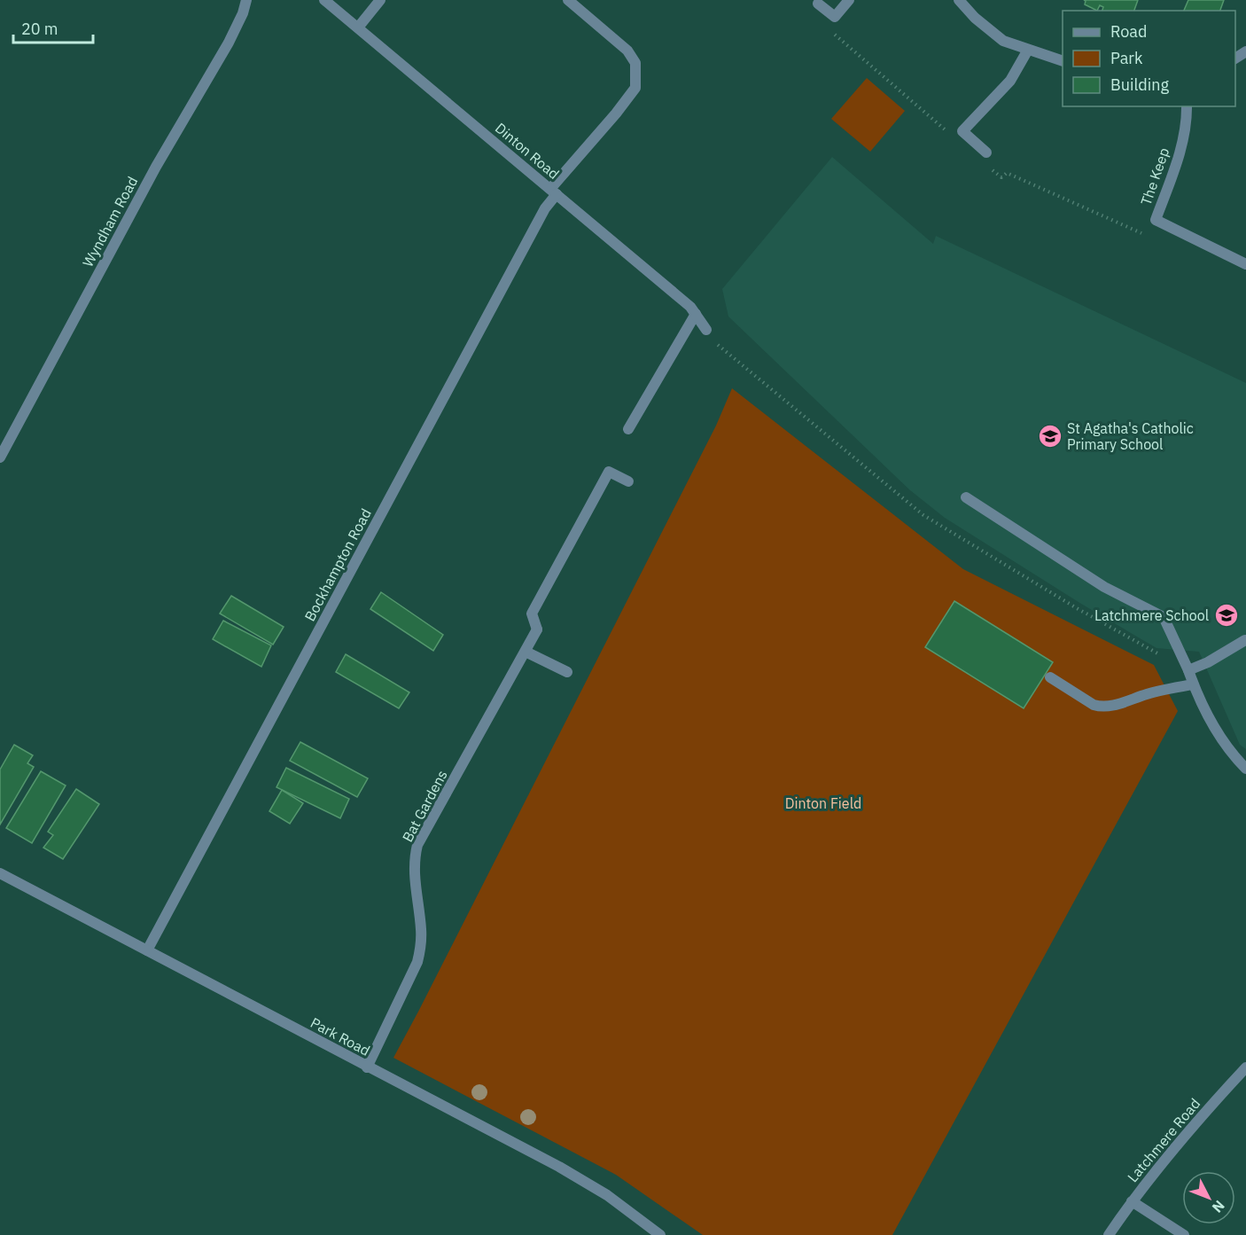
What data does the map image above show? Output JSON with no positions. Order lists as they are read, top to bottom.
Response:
{
  "streets": {
    "street": [
      "Dinton Road",
      "The Keep",
      "Wyndham Road",
      "Bockhampton Road",
      "Bat Gardens",
      "Park Road",
      "Latchmere Road"
    ]
  },
  "crossings": [
    ["Dinton Road", "Bockhampton Road"],
    ["Bockhampton Road", "Park Road"],
    ["Bat Gardens", "Park Road"]
  ],
  "parks": ["Dinton Field"],
  "places": {
    "school or university": ["St Agatha's Catholic Primary School", "Latchmere School"]
  },
  "legend": ["Road", "Park", "Building"],
  "scale_bar": "20 m",
  "north": "bottom right"
}
